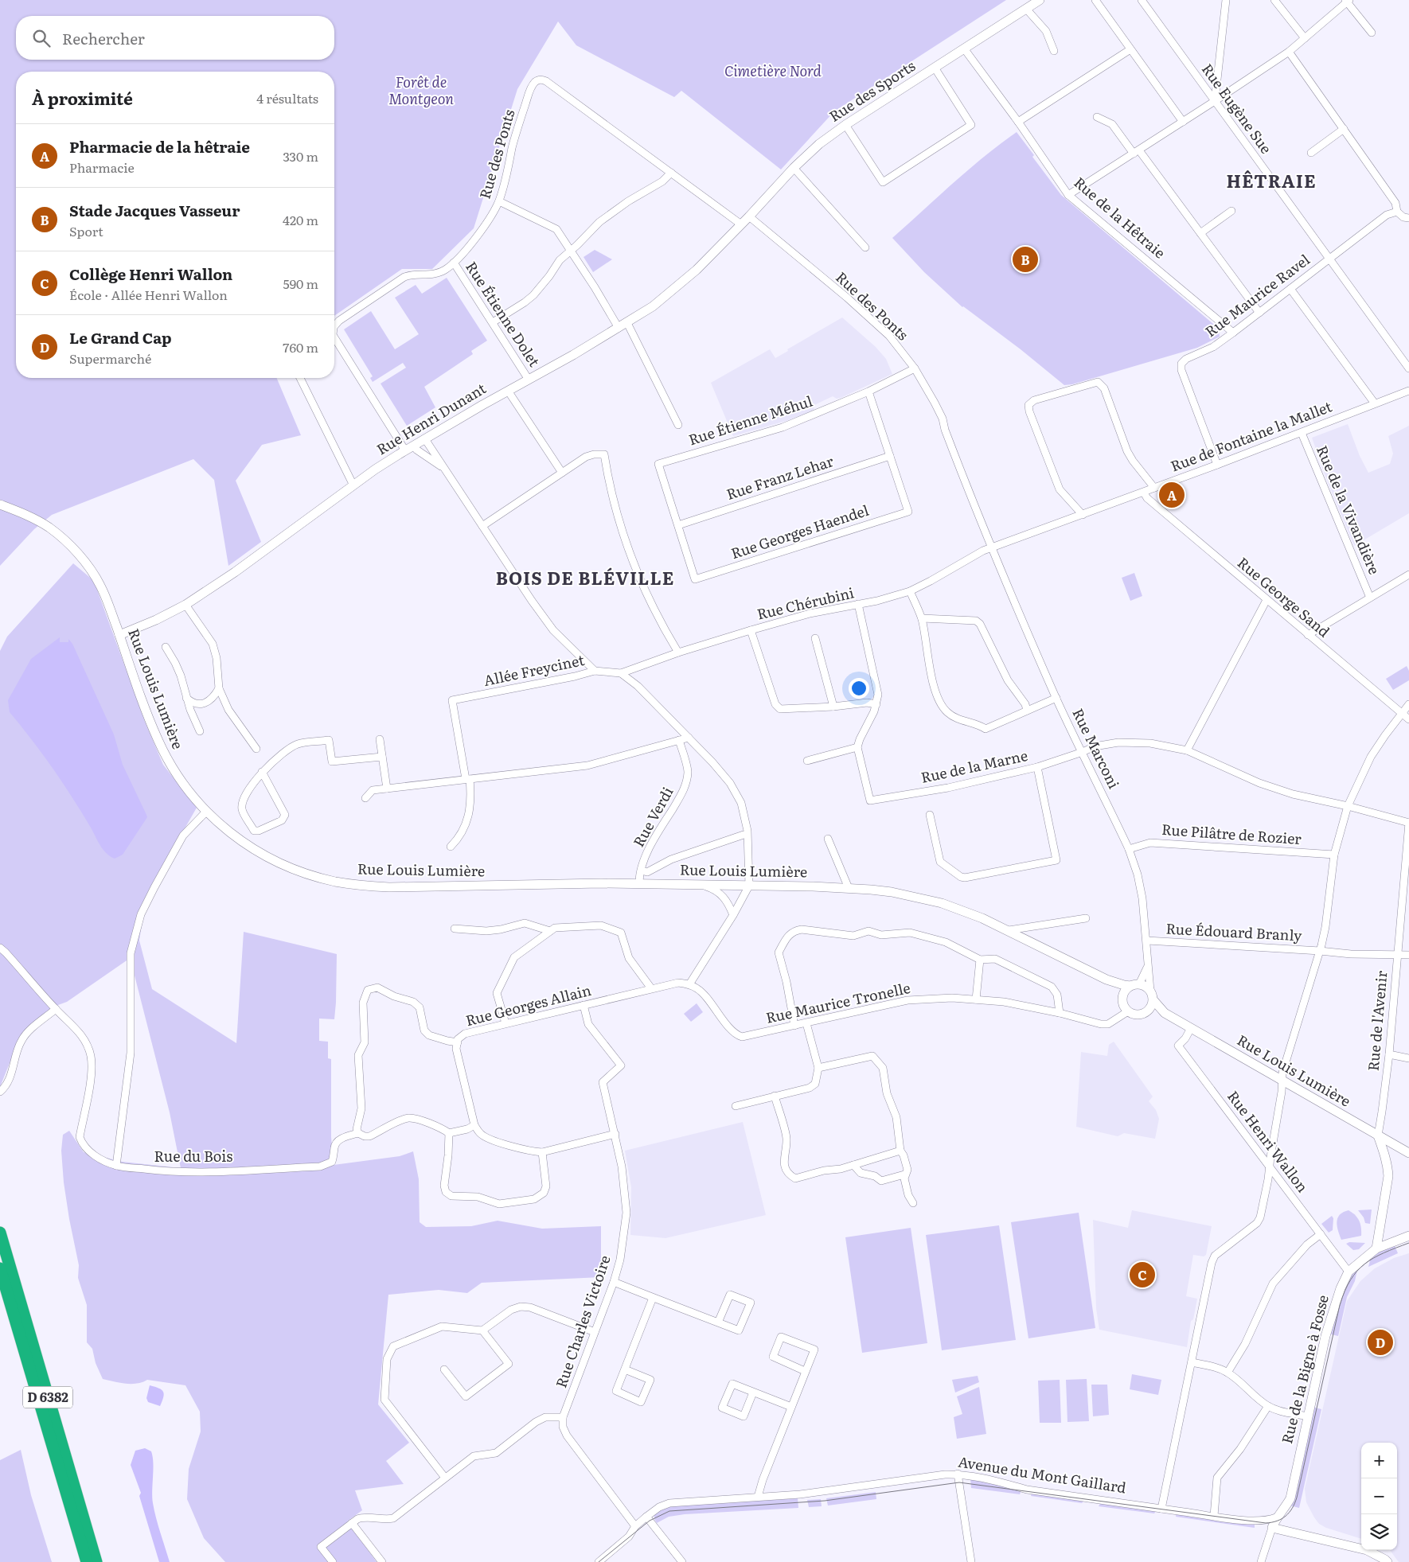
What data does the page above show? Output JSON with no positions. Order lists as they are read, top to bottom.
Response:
{
  "streets": {
    "highway": ["D 6382"],
    "main road": [
      "Rue des Sports",
      "Rue Henri Dunant",
      "Rue Louis Lumière",
      "Rue de la Bigne à Fosse"
    ],
    "street": [
      "Rue Eugène Sue",
      "Rue des Ponts",
      "Rue de la Hêtraie",
      "Rue Maurice Ravel",
      "Rue Étienne Dolet",
      "Rue Étienne Méhul",
      "Rue de Fontaine la Mallet",
      "Rue Franz Lehar",
      "Rue de la Vivandière",
      "Rue Georges Haendel",
      "Rue George Sand",
      "Rue Chérubini",
      "Allée Freycinet",
      "Rue Marconi",
      "Rue de la Marne",
      "Rue Verdi",
      "Rue Pilâtre de Rozier",
      "Rue Édouard Branly",
      "Rue Maurice Tronelle",
      "Rue Georges Allain",
      "Rue de l'Avenir",
      "Rue Henri Wallon",
      "Rue du Bois",
      "Rue Charles Victoire",
      "Avenue du Mont Gaillard"
    ]
  },
  "crossings": [
    ["Rue des Sports", "Rue des Ponts"],
    ["Rue des Sports", "Rue de la Hêtraie"],
    ["Rue des Sports", "Rue Henri Dunant"],
    ["Rue Eugène Sue", "Rue Maurice Ravel"],
    ["Rue des Ponts", "Rue Étienne Dolet"],
    ["Rue des Ponts", "Rue Henri Dunant"],
    ["Rue des Ponts", "Rue Étienne Méhul"],
    ["Rue des Ponts", "Rue de Fontaine la Mallet"],
    ["Rue des Ponts", "Rue Chérubini"],
    ["Rue des Ponts", "Rue Marconi"],
    ["Rue de la Hêtraie", "Rue Maurice Ravel"],
    ["Rue Maurice Ravel", "Rue de Fontaine la Mallet"],
    ["Rue Étienne Dolet", "Rue Henri Dunant"],
    ["Rue Henri Dunant", "Rue Louis Lumière"],
    ["Rue Étienne Méhul", "Rue Georges Haendel"],
    ["Rue de Fontaine la Mallet", "Rue de la Vivandière"],
    ["Rue de Fontaine la Mallet", "Rue George Sand"],
    ["Rue de Fontaine la Mallet", "Rue Chérubini"],
    ["Rue de Fontaine la Mallet", "Rue Marconi"],
    ["Rue Franz Lehar", "Rue Georges Haendel"],
    ["Rue Chérubini", "Allée Freycinet"],
    ["Rue Chérubini", "Rue Marconi"],
    ["Rue Louis Lumière", "Rue Marconi"],
    ["Rue Louis Lumière", "Rue Verdi"],
    ["Rue Louis Lumière", "Rue Maurice Tronelle"],
    ["Rue Louis Lumière", "Rue de l'Avenir"],
    ["Rue Louis Lumière", "Rue Henri Wallon"],
    ["Rue Marconi", "Rue de la Marne"],
    ["Rue Marconi", "Rue Pilâtre de Rozier"],
    ["Rue Marconi", "Rue Édouard Branly"],
    ["Rue Marconi", "Rue Maurice Tronelle"],
    ["Rue de la Marne", "Rue de l'Avenir"],
    ["Rue Édouard Branly", "Rue de l'Avenir"],
    ["Rue Maurice Tronelle", "Rue Georges Allain"],
    ["Rue Georges Allain", "Rue Charles Victoire"],
    ["Rue Henri Wallon", "Rue de la Bigne à Fosse"],
    ["Rue de la Bigne à Fosse", "Avenue du Mont Gaillard"]
  ],
  "districts": ["HÊTRAIE", "BOIS DE BLÉVILLE"],
  "parks": ["Cimetière Nord", "Forêt de Montgeon"],
  "page": {
    "search": "Rechercher",
    "heading": ["À proximité", "4 résultats"],
    "list": [
      {
        "mark": "A",
        "name": "Pharmacie de la hêtraie",
        "note": "Pharmacie",
        "value": "330 m"
      },
      {
        "mark": "B",
        "name": "Stade Jacques Vasseur",
        "note": "Sport",
        "value": "420 m"
      },
      {
        "mark": "C",
        "name": "Collège Henri Wallon",
        "note": "École · Allée Henri Wallon",
        "value": "590 m"
      },
      {
        "mark": "D",
        "name": "Le Grand Cap",
        "note": "Supermarché",
        "value": "760 m"
      }
    ],
    "pins": [
      "B",
      "A",
      "C",
      "D"
    ],
    "map_buttons": ["+", "−"]
  }
}
